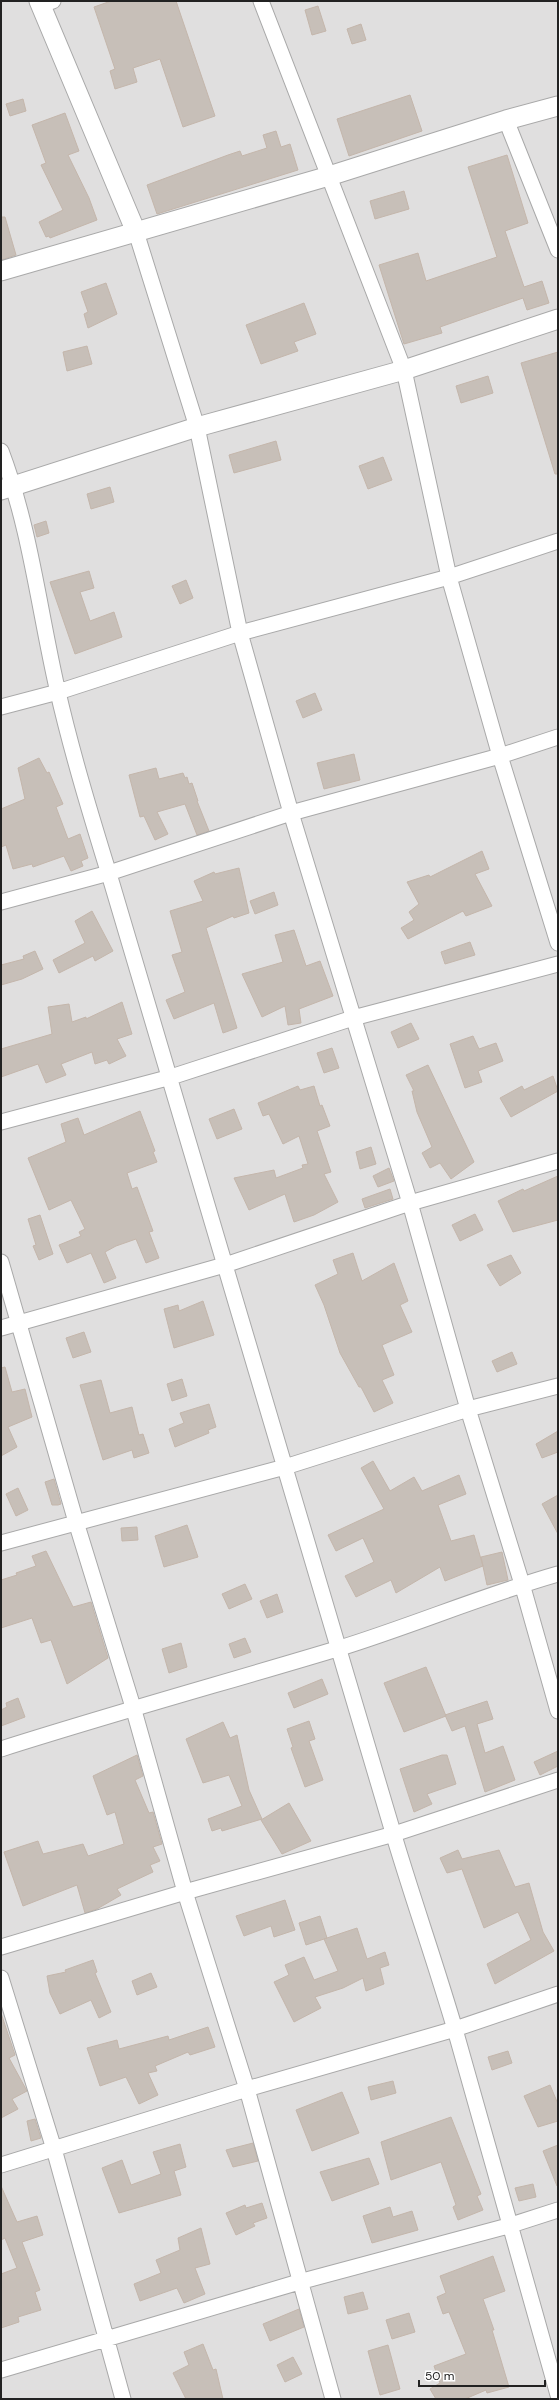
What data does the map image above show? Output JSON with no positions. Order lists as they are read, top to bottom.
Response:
{
  "scale_bar": "50 m"
}
